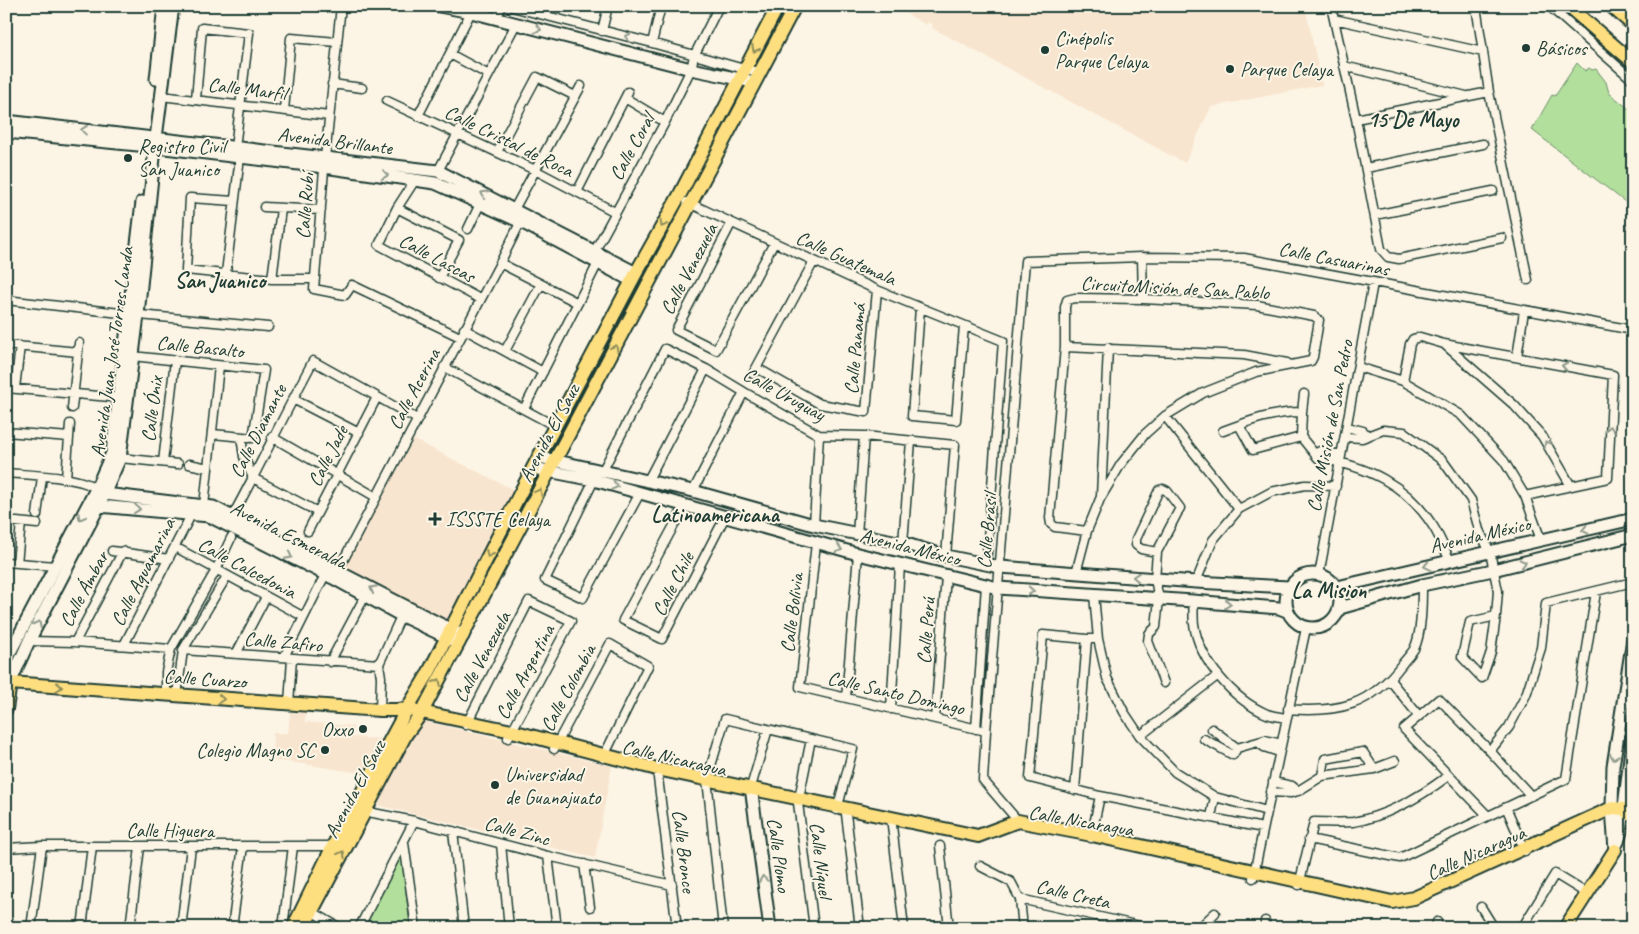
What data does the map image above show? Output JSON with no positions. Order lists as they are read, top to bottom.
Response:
{
  "streets": {
    "main road": [
      "Avenida Juan José Torres Landa",
      "Avenida El Sauz",
      "Calle Cuarzo",
      "Calle Nicaragua"
    ],
    "street": [
      "Calle Marfil",
      "Avenida Brillante",
      "Calle Cristal de Roca",
      "Calle Coral",
      "Calle Rubí",
      "Calle Lascas",
      "Calle Guatemala",
      "Calle Casuarinas",
      "Calle Venezuela",
      "CircuitoMisión de San Pablo",
      "Calle Basalto",
      "Calle Panamá",
      "Calle Acerina",
      "Calle Uruguay",
      "Calle Ónix",
      "Calle Misión de San Pedro",
      "Calle Diamante",
      "Calle Jade",
      "Calle Brasil",
      "Avenida Esmeralda",
      "Avenida México",
      "Calle Calcedonia",
      "Calle Aquamarina",
      "Calle Chile",
      "Calle Ámbar",
      "Calle Bolivia",
      "Calle Perú",
      "Calle Zafiro",
      "Calle Argentina",
      "Calle Colombia",
      "Calle Santo Domingo",
      "Calle Higuera",
      "Calle Zinc",
      "Calle Bronce",
      "Calle Plomo",
      "Calle Níquel",
      "Calle Creta"
    ]
  },
  "crossings": [
    ["Calle Marfil", "Calle Rubí"],
    ["Calle Marfil", "Avenida Juan José Torres Landa"],
    ["Avenida Brillante", "Calle Coral"],
    ["Avenida Brillante", "Calle Rubí"],
    ["Avenida Brillante", "Avenida Juan José Torres Landa"],
    ["Avenida Brillante", "Calle Acerina"],
    ["Avenida Brillante", "Avenida El Sauz"],
    ["Calle Cristal de Roca", "Calle Coral"],
    ["Calle Cristal de Roca", "Calle Acerina"],
    ["Calle Rubí", "Calle Acerina"],
    ["Calle Lascas", "Calle Acerina"],
    ["Calle Guatemala", "Calle Venezuela"],
    ["Calle Guatemala", "Calle Panamá"],
    ["Calle Guatemala", "Calle Uruguay"],
    ["Calle Guatemala", "Avenida El Sauz"],
    ["Calle Guatemala", "Avenida México"],
    ["Calle Casuarinas", "Calle Misión de San Pedro"],
    ["Calle Casuarinas", "Calle Brasil"],
    ["Calle Venezuela", "Calle Argentina"],
    ["Calle Venezuela", "Calle Nicaragua"],
    ["Calle Basalto", "Avenida Juan José Torres Landa"],
    ["Calle Basalto", "Calle Ónix"],
    ["Calle Panamá", "Calle Uruguay"],
    ["Avenida Juan José Torres Landa", "Avenida Esmeralda"],
    ["Avenida Juan José Torres Landa", "Calle Cuarzo"],
    ["Calle Acerina", "Avenida Esmeralda"],
    ["Calle Acerina", "Calle Calcedonia"],
    ["Calle Acerina", "Calle Zafiro"],
    ["Calle Acerina", "Calle Cuarzo"],
    ["Calle Uruguay", "Avenida México"],
    ["Calle Misión de San Pedro", "Avenida México"],
    ["Calle Diamante", "Calle Jade"],
    ["Calle Diamante", "Avenida Esmeralda"],
    ["Avenida El Sauz", "Avenida Esmeralda"],
    ["Avenida El Sauz", "Avenida México"],
    ["Avenida El Sauz", "Calle Cuarzo"],
    ["Avenida El Sauz", "Calle Nicaragua"],
    ["Avenida El Sauz", "Calle Higuera"],
    ["Avenida El Sauz", "Calle Zinc"],
    ["Calle Brasil", "Avenida México"],
    ["Calle Brasil", "Calle Santo Domingo"],
    ["Calle Brasil", "Calle Nicaragua"],
    ["Avenida Esmeralda", "Calle Aquamarina"],
    ["Avenida México", "Calle Chile"],
    ["Avenida México", "Calle Bolivia"],
    ["Avenida México", "Calle Perú"],
    ["Calle Calcedonia", "Calle Aquamarina"],
    ["Calle Calcedonia", "Calle Ámbar"],
    ["Calle Bolivia", "Calle Santo Domingo"],
    ["Calle Perú", "Calle Santo Domingo"],
    ["Calle Argentina", "Calle Nicaragua"],
    ["Calle Cuarzo", "Calle Nicaragua"],
    ["Calle Colombia", "Calle Nicaragua"],
    ["Calle Nicaragua", "Calle Bronce"],
    ["Calle Nicaragua", "Calle Plomo"],
    ["Calle Nicaragua", "Calle Níquel"],
    ["Calle Zinc", "Calle Bronce"]
  ],
  "one_way": ["Calle Cuarzo"],
  "districts": [
    "15 De Mayo",
    "San Juanico",
    "Latinoamericana",
    "La Mision"
  ],
  "places": {
    "other": [
      "Básicos",
      "Cinépolis Parque Celaya",
      "Parque Celaya",
      "Registro Civil San Juanico",
      "Oxxo",
      "Colegio Magno SC",
      "Universidad de Guanajuato"
    ],
    "health": ["ISSSTE Celaya"]
  }
}
